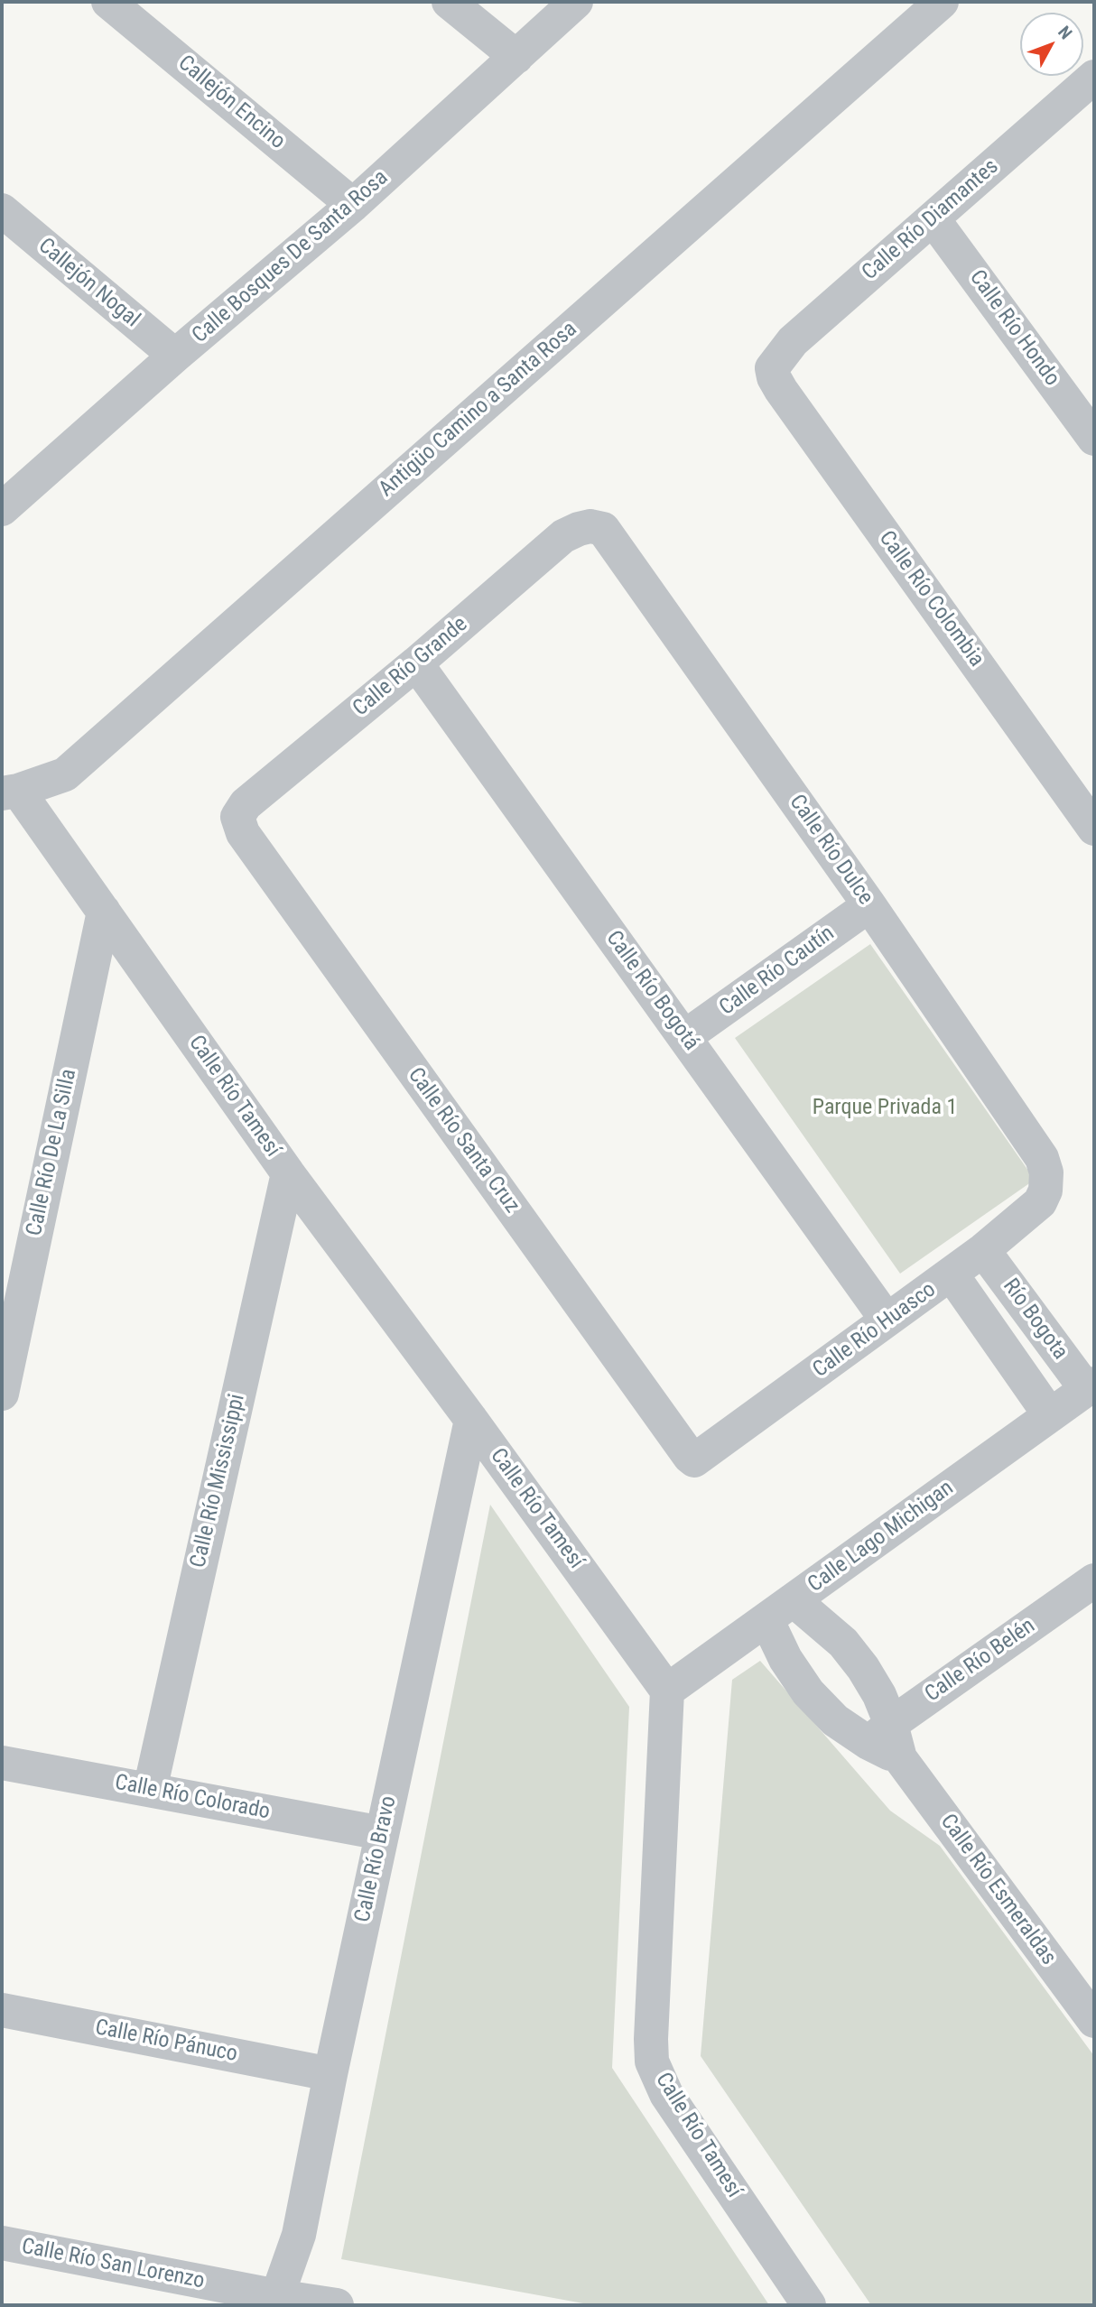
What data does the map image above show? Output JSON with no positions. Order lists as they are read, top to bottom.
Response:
{
  "streets": {
    "street": [
      "Callejón Encino",
      "Calle Río Diamantes",
      "Calle Bosques De Santa Rosa",
      "Callejón Nogal",
      "Calle Río Hondo",
      "Antigüo Camino a Santa Rosa",
      "Calle Río Colombia",
      "Calle Río Grande",
      "Calle Río Dulce",
      "Calle Río Cautín",
      "Calle Río Bogotá",
      "Calle Río Tamesí",
      "Calle Río Santa Cruz",
      "Calle Río De La Silla",
      "Río Bogota",
      "Calle Río Huasco",
      "Calle Río Mississippi",
      "Calle Lago Michigan",
      "Calle Río Belén",
      "Calle Río Colorado",
      "Calle Río Bravo",
      "Calle Río Esmeraldas",
      "Calle Río Pánuco",
      "Calle Río San Lorenzo"
    ]
  },
  "crossings": [
    ["Callejón Encino", "Calle Bosques De Santa Rosa"],
    ["Calle Río Diamantes", "Calle Río Hondo"],
    ["Calle Río Diamantes", "Calle Río Colombia"],
    ["Calle Bosques De Santa Rosa", "Callejón Nogal"],
    ["Antigüo Camino a Santa Rosa", "Calle Río Tamesí"],
    ["Calle Río Grande", "Calle Río Dulce"],
    ["Calle Río Grande", "Calle Río Bogotá"],
    ["Calle Río Grande", "Calle Río Santa Cruz"],
    ["Calle Río Dulce", "Calle Río Cautín"],
    ["Calle Río Dulce", "Calle Río Huasco"],
    ["Calle Río Cautín", "Calle Río Bogotá"],
    ["Calle Río Bogotá", "Calle Río Huasco"],
    ["Calle Río Tamesí", "Calle Río De La Silla"],
    ["Calle Río Tamesí", "Calle Río Mississippi"],
    ["Calle Río Tamesí", "Calle Lago Michigan"],
    ["Calle Río Tamesí", "Calle Río Bravo"],
    ["Calle Río Santa Cruz", "Calle Río Huasco"],
    ["Río Bogota", "Calle Río Huasco"],
    ["Río Bogota", "Calle Lago Michigan"],
    ["Calle Río Mississippi", "Calle Río Colorado"],
    ["Calle Lago Michigan", "Calle Río Esmeraldas"],
    ["Calle Río Belén", "Calle Río Esmeraldas"],
    ["Calle Río Colorado", "Calle Río Bravo"],
    ["Calle Río Bravo", "Calle Río Pánuco"],
    ["Calle Río Bravo", "Calle Río San Lorenzo"]
  ],
  "parks": ["Parque Privada 1"],
  "north": "top right"
}
